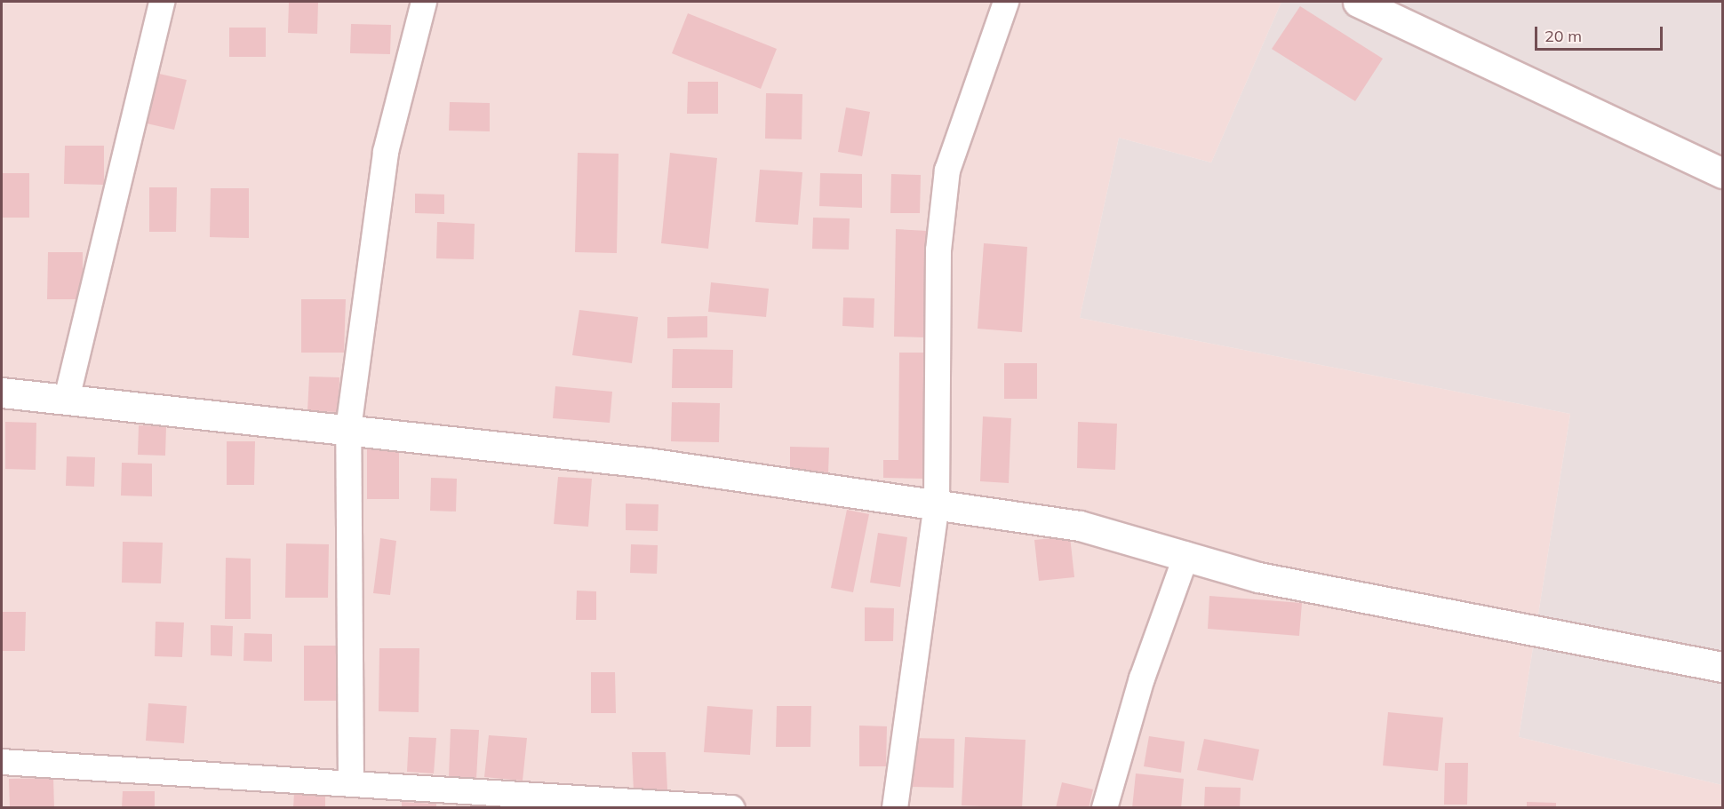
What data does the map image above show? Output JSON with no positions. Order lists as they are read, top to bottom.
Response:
{
  "scale_bar": "20 m"
}
